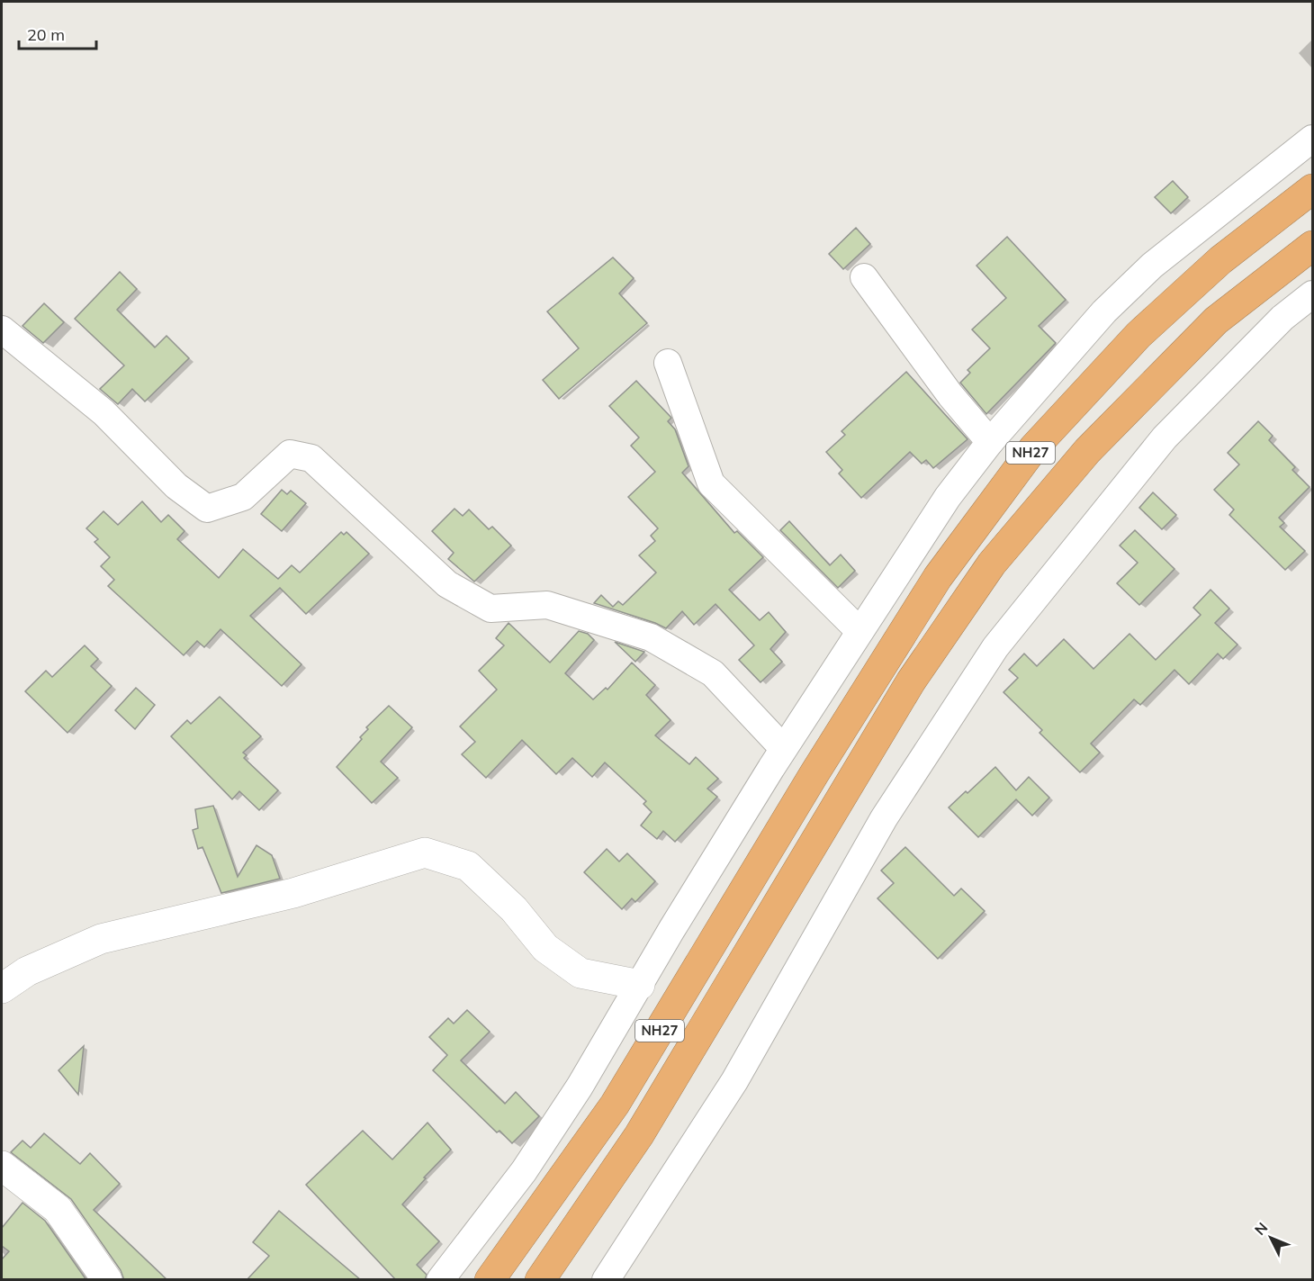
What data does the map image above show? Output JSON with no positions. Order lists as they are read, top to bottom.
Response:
{
  "streets": {
    "highway": ["NH27"]
  },
  "scale_bar": "20 m",
  "north": "top left"
}
